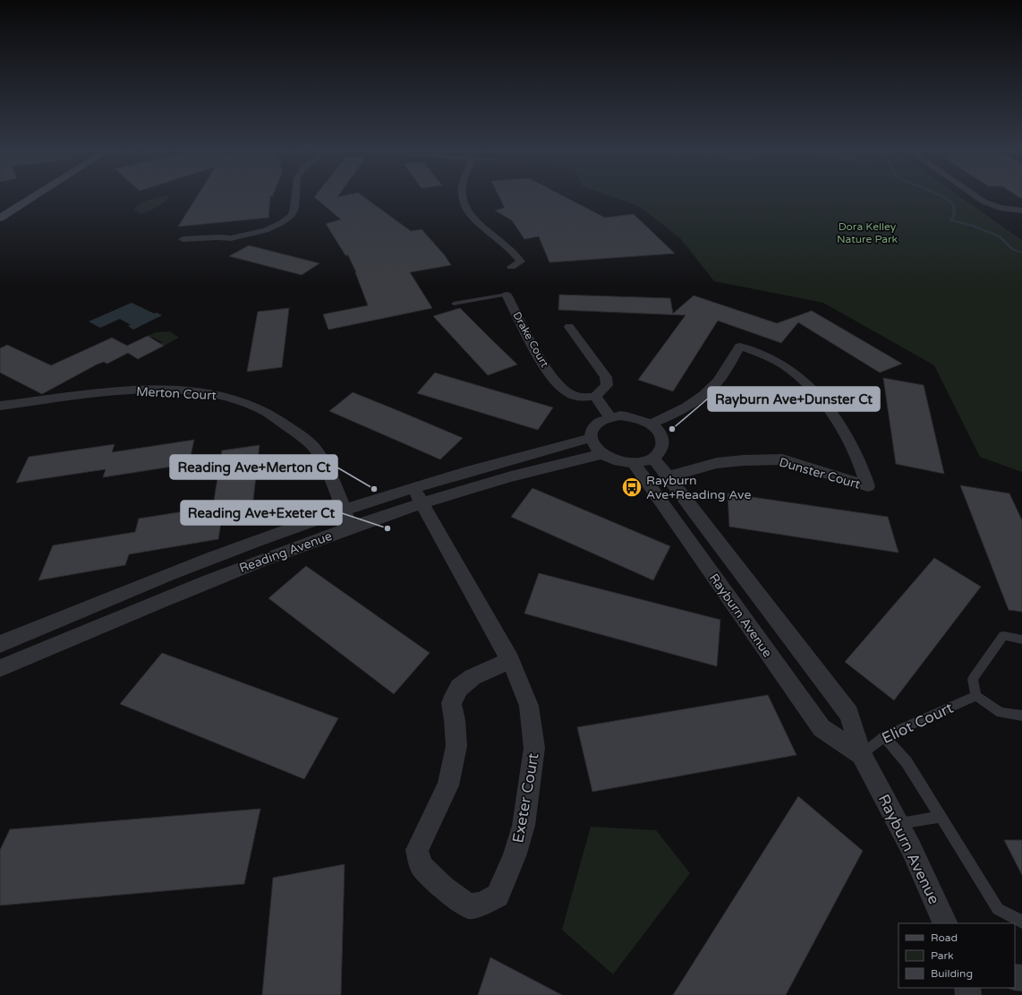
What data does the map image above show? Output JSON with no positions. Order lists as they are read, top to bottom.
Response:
{
  "streets": {
    "street": [
      "Drake Court",
      "Merton Court",
      "Dunster Court",
      "Reading Avenue",
      "Rayburn Avenue",
      "Exeter Court"
    ],
    "lane": ["Eliot Court"]
  },
  "crossings": [
    ["Merton Court", "Reading Avenue"],
    ["Dunster Court", "Reading Avenue"],
    ["Dunster Court", "Rayburn Avenue"],
    ["Reading Avenue", "Rayburn Avenue"],
    ["Reading Avenue", "Exeter Court"],
    ["Rayburn Avenue", "Eliot Court"]
  ],
  "parks": ["Dora Kelley Nature Park"],
  "places": {
    "other": ["Rayburn Ave+Dunster Ct", "Reading Ave+Merton Ct", "Reading Ave+Exeter Ct"],
    "bus stop": ["Rayburn Ave+Reading Ave"]
  },
  "legend": ["Road", "Park", "Building"]
}
